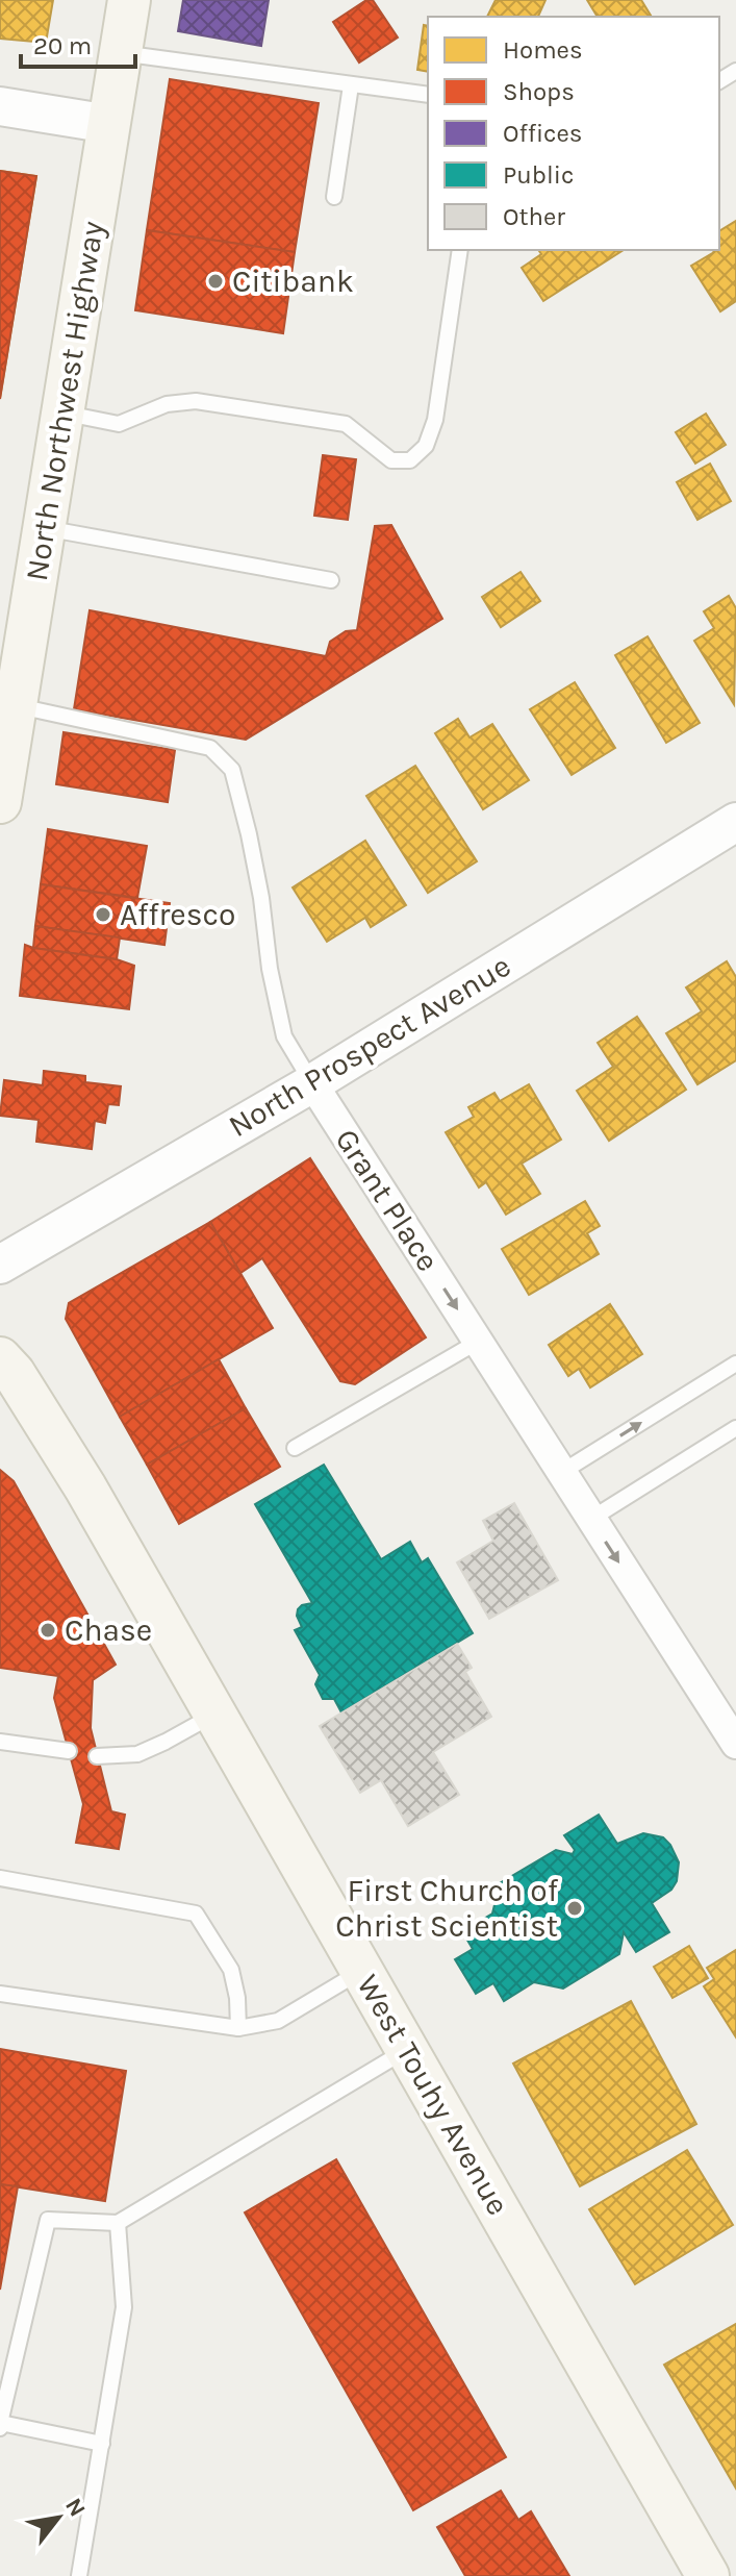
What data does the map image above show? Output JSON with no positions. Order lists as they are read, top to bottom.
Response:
{
  "streets": {
    "main road": ["North Northwest Highway", "West Touhy Avenue"],
    "street": ["North Prospect Avenue", "Grant Place"]
  },
  "crossings": [
    ["North Northwest Highway", "Grant Place"],
    ["North Prospect Avenue", "Grant Place"]
  ],
  "one_way": ["Grant Place"],
  "places": [
    "Citibank",
    "Affresco",
    "Chase",
    "First Church of Christ Scientist"
  ],
  "legend": [
    "Homes",
    "Shops",
    "Offices",
    "Public",
    "Other"
  ],
  "scale_bar": "20 m",
  "north": "top right"
}
